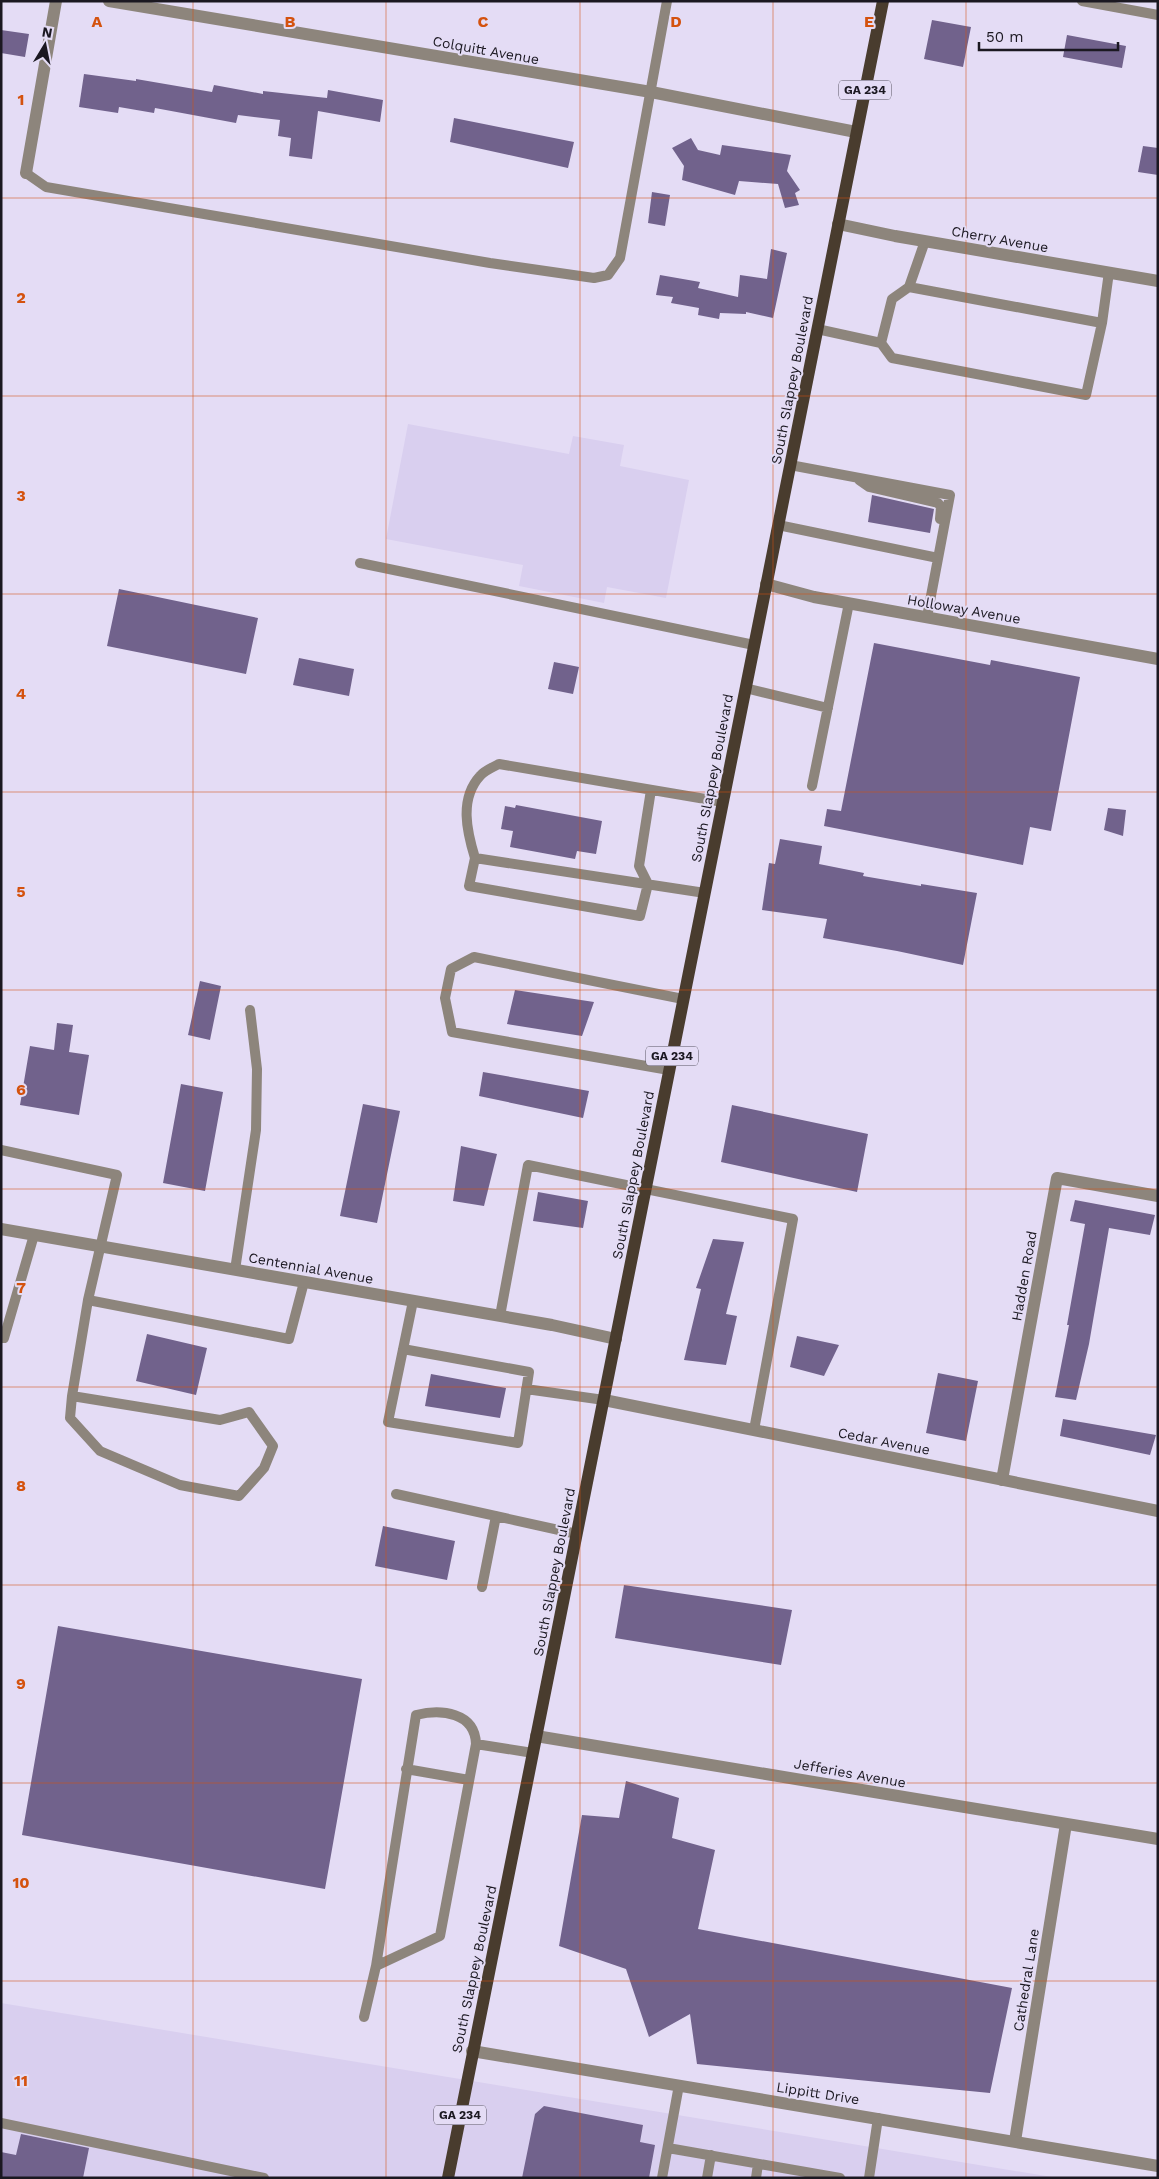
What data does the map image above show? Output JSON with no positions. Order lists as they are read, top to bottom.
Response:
{
  "streets": {
    "main road": ["GA 234", "South Slappey Boulevard"],
    "street": [
      "Colquitt Avenue",
      "Cherry Avenue",
      "Holloway Avenue",
      "Centennial Avenue",
      "Hadden Road",
      "Cedar Avenue",
      "Jefferies Avenue",
      "Cathedral Lane",
      "Lippitt Drive"
    ]
  },
  "crossings": [
    ["Colquitt Avenue", "South Slappey Boulevard"],
    ["Cherry Avenue", "South Slappey Boulevard"],
    ["South Slappey Boulevard", "Holloway Avenue"],
    ["South Slappey Boulevard", "Centennial Avenue"],
    ["South Slappey Boulevard", "Cedar Avenue"],
    ["South Slappey Boulevard", "Jefferies Avenue"],
    ["South Slappey Boulevard", "Lippitt Drive"],
    ["Hadden Road", "Cedar Avenue"],
    ["Jefferies Avenue", "Cathedral Lane"],
    ["Cathedral Lane", "Lippitt Drive"]
  ],
  "scale_bar": "50 m",
  "north": "top",
  "grid": {
    "columns": [
      "A",
      "B",
      "C",
      "D",
      "E"
    ],
    "rows": [
      "1",
      "2",
      "3",
      "4",
      "5",
      "6",
      "7",
      "8",
      "9",
      "10",
      "11"
    ]
  }
}
